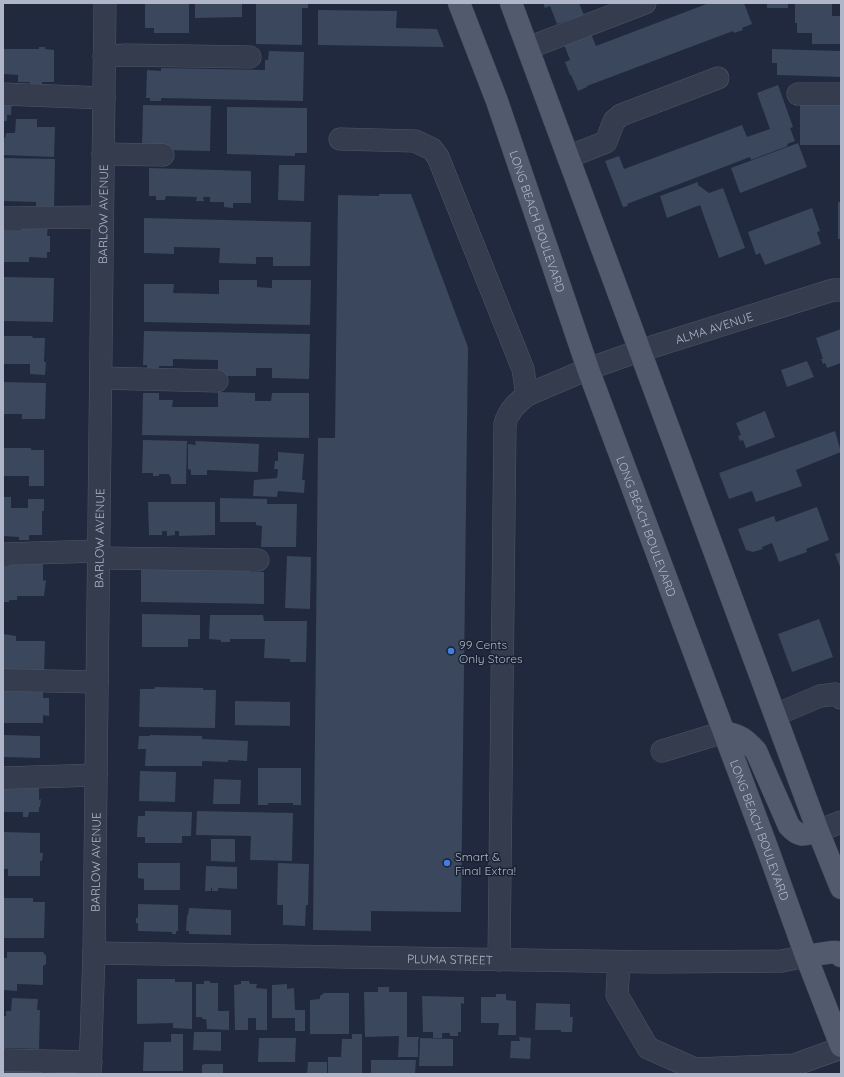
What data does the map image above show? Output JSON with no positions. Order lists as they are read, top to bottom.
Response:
{
  "streets": {
    "main road": ["LONG BEACH BOULEVARD"],
    "street": ["BARLOW AVENUE", "ALMA AVENUE", "PLUMA STREET"]
  },
  "crossings": [
    ["BARLOW AVENUE", "PLUMA STREET"],
    ["LONG BEACH BOULEVARD", "ALMA AVENUE"],
    ["LONG BEACH BOULEVARD", "PLUMA STREET"]
  ],
  "places": ["99 Cents Only Stores", "Smart & Final Extra!"]
}
